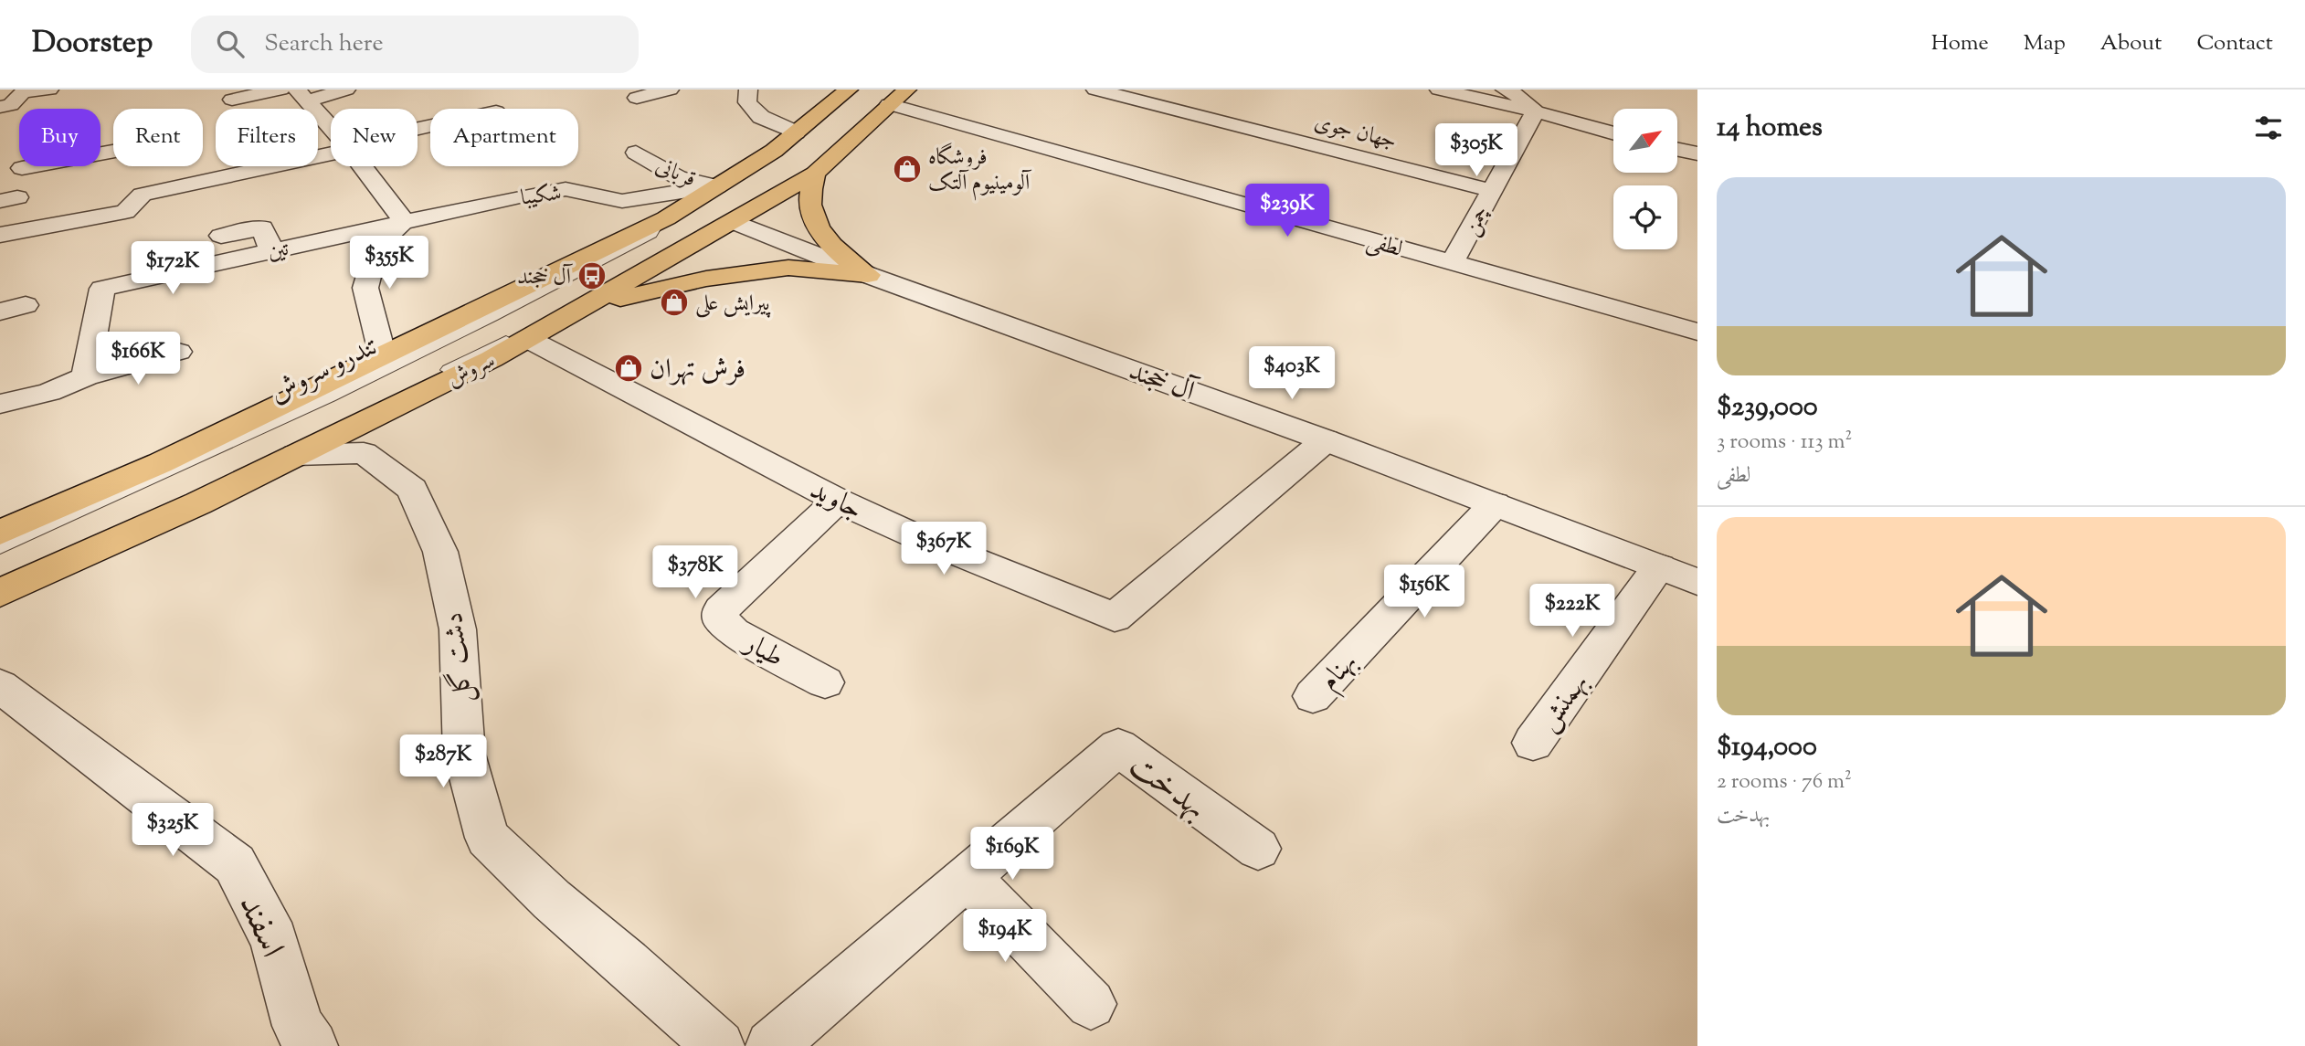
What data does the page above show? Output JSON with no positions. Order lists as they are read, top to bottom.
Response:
{
  "streets": {
    "main road": ["سروش"],
    "street": [
      "جهان جوی",
      "قربانی",
      "شکیبا",
      "چمن",
      "لطفی",
      "تین",
      "آل خجند",
      "جاوید",
      "طیار",
      "دشت گل",
      "بهنام",
      "بهمنش",
      "بهدخت",
      "اسفند"
    ],
    "lane": ["تندرو سروش"]
  },
  "crossings": [
    ["جهان جوی", "چمن"],
    ["قربانی", "شکیبا"],
    ["قربانی", "سروش"],
    ["شکیبا", "تین"],
    ["شکیبا", "سروش"],
    ["چمن", "لطفی"],
    ["لطفی", "سروش"],
    ["تندرو سروش", "سروش"],
    ["سروش", "آل خجند"],
    ["سروش", "جاوید"],
    ["سروش", "دشت گل"],
    ["آل خجند", "جاوید"],
    ["آل خجند", "بهنام"],
    ["آل خجند", "بهمنش"],
    ["جاوید", "طیار"]
  ],
  "places": {
    "shop": ["فروشگاه آلومینیوم آلتک", "پیرایش علی", "فرش تهران"],
    "bus stop": ["آل خجند"]
  },
  "north": "top right",
  "page": {
    "header": "Doorstep",
    "search": "Search here",
    "nav": [
      "Home",
      "Map",
      "About",
      "Contact"
    ],
    "heading": "14 homes",
    "chip": [
      "Buy",
      "Rent",
      "Filters",
      "New",
      "Apartment"
    ],
    "price": [
      "$305K",
      "$239K",
      "$355K",
      "$172K",
      "$166K",
      "$403K",
      "$367K",
      "$378K",
      "$156K",
      "$222K",
      "$287K",
      "$325K",
      "$169K",
      "$194K"
    ],
    "list": [
      {
        "name": "$239,000",
        "note": "3 rooms · 113 m² · لطفی"
      },
      {
        "name": "$194,000",
        "note": "2 rooms · 76 m² · بهدخت"
      }
    ]
  }
}
